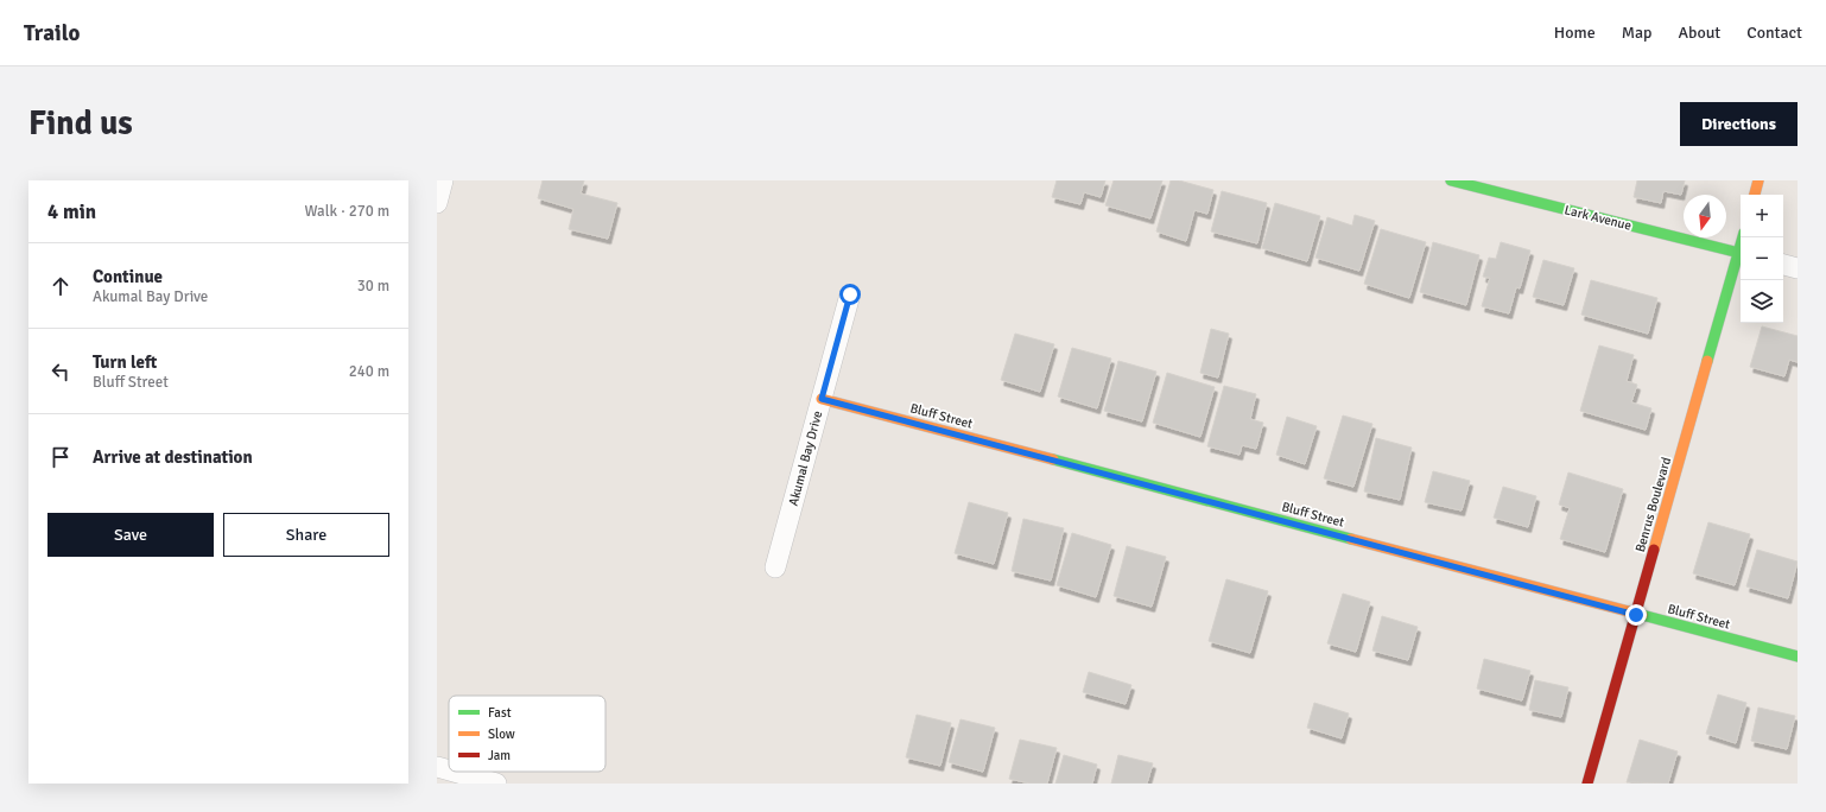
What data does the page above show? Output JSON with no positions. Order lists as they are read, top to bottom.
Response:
{
  "streets": {
    "street": [
      "Lark Avenue",
      "Bluff Street",
      "Akumal Bay Drive",
      "Benrus Boulevard"
    ]
  },
  "crossings": [
    ["Bluff Street", "Akumal Bay Drive"],
    ["Bluff Street", "Benrus Boulevard"]
  ],
  "legend": ["Fast", "Slow", "Jam"],
  "north": "bottom",
  "page": {
    "header": "Trailo",
    "nav": [
      "Home",
      "Map",
      "About",
      "Contact"
    ],
    "buttons": [
      "Directions",
      ["Save", "Share"]
    ],
    "title": "Find us",
    "heading": ["4 min", "Walk · 270 m"],
    "map_buttons": ["+", "−"],
    "list": [
      ["Continue", "Akumal Bay Drive", "30 m"],
      ["Turn left", "Bluff Street", "240 m"],
      "Arrive at destination"
    ]
  }
}
